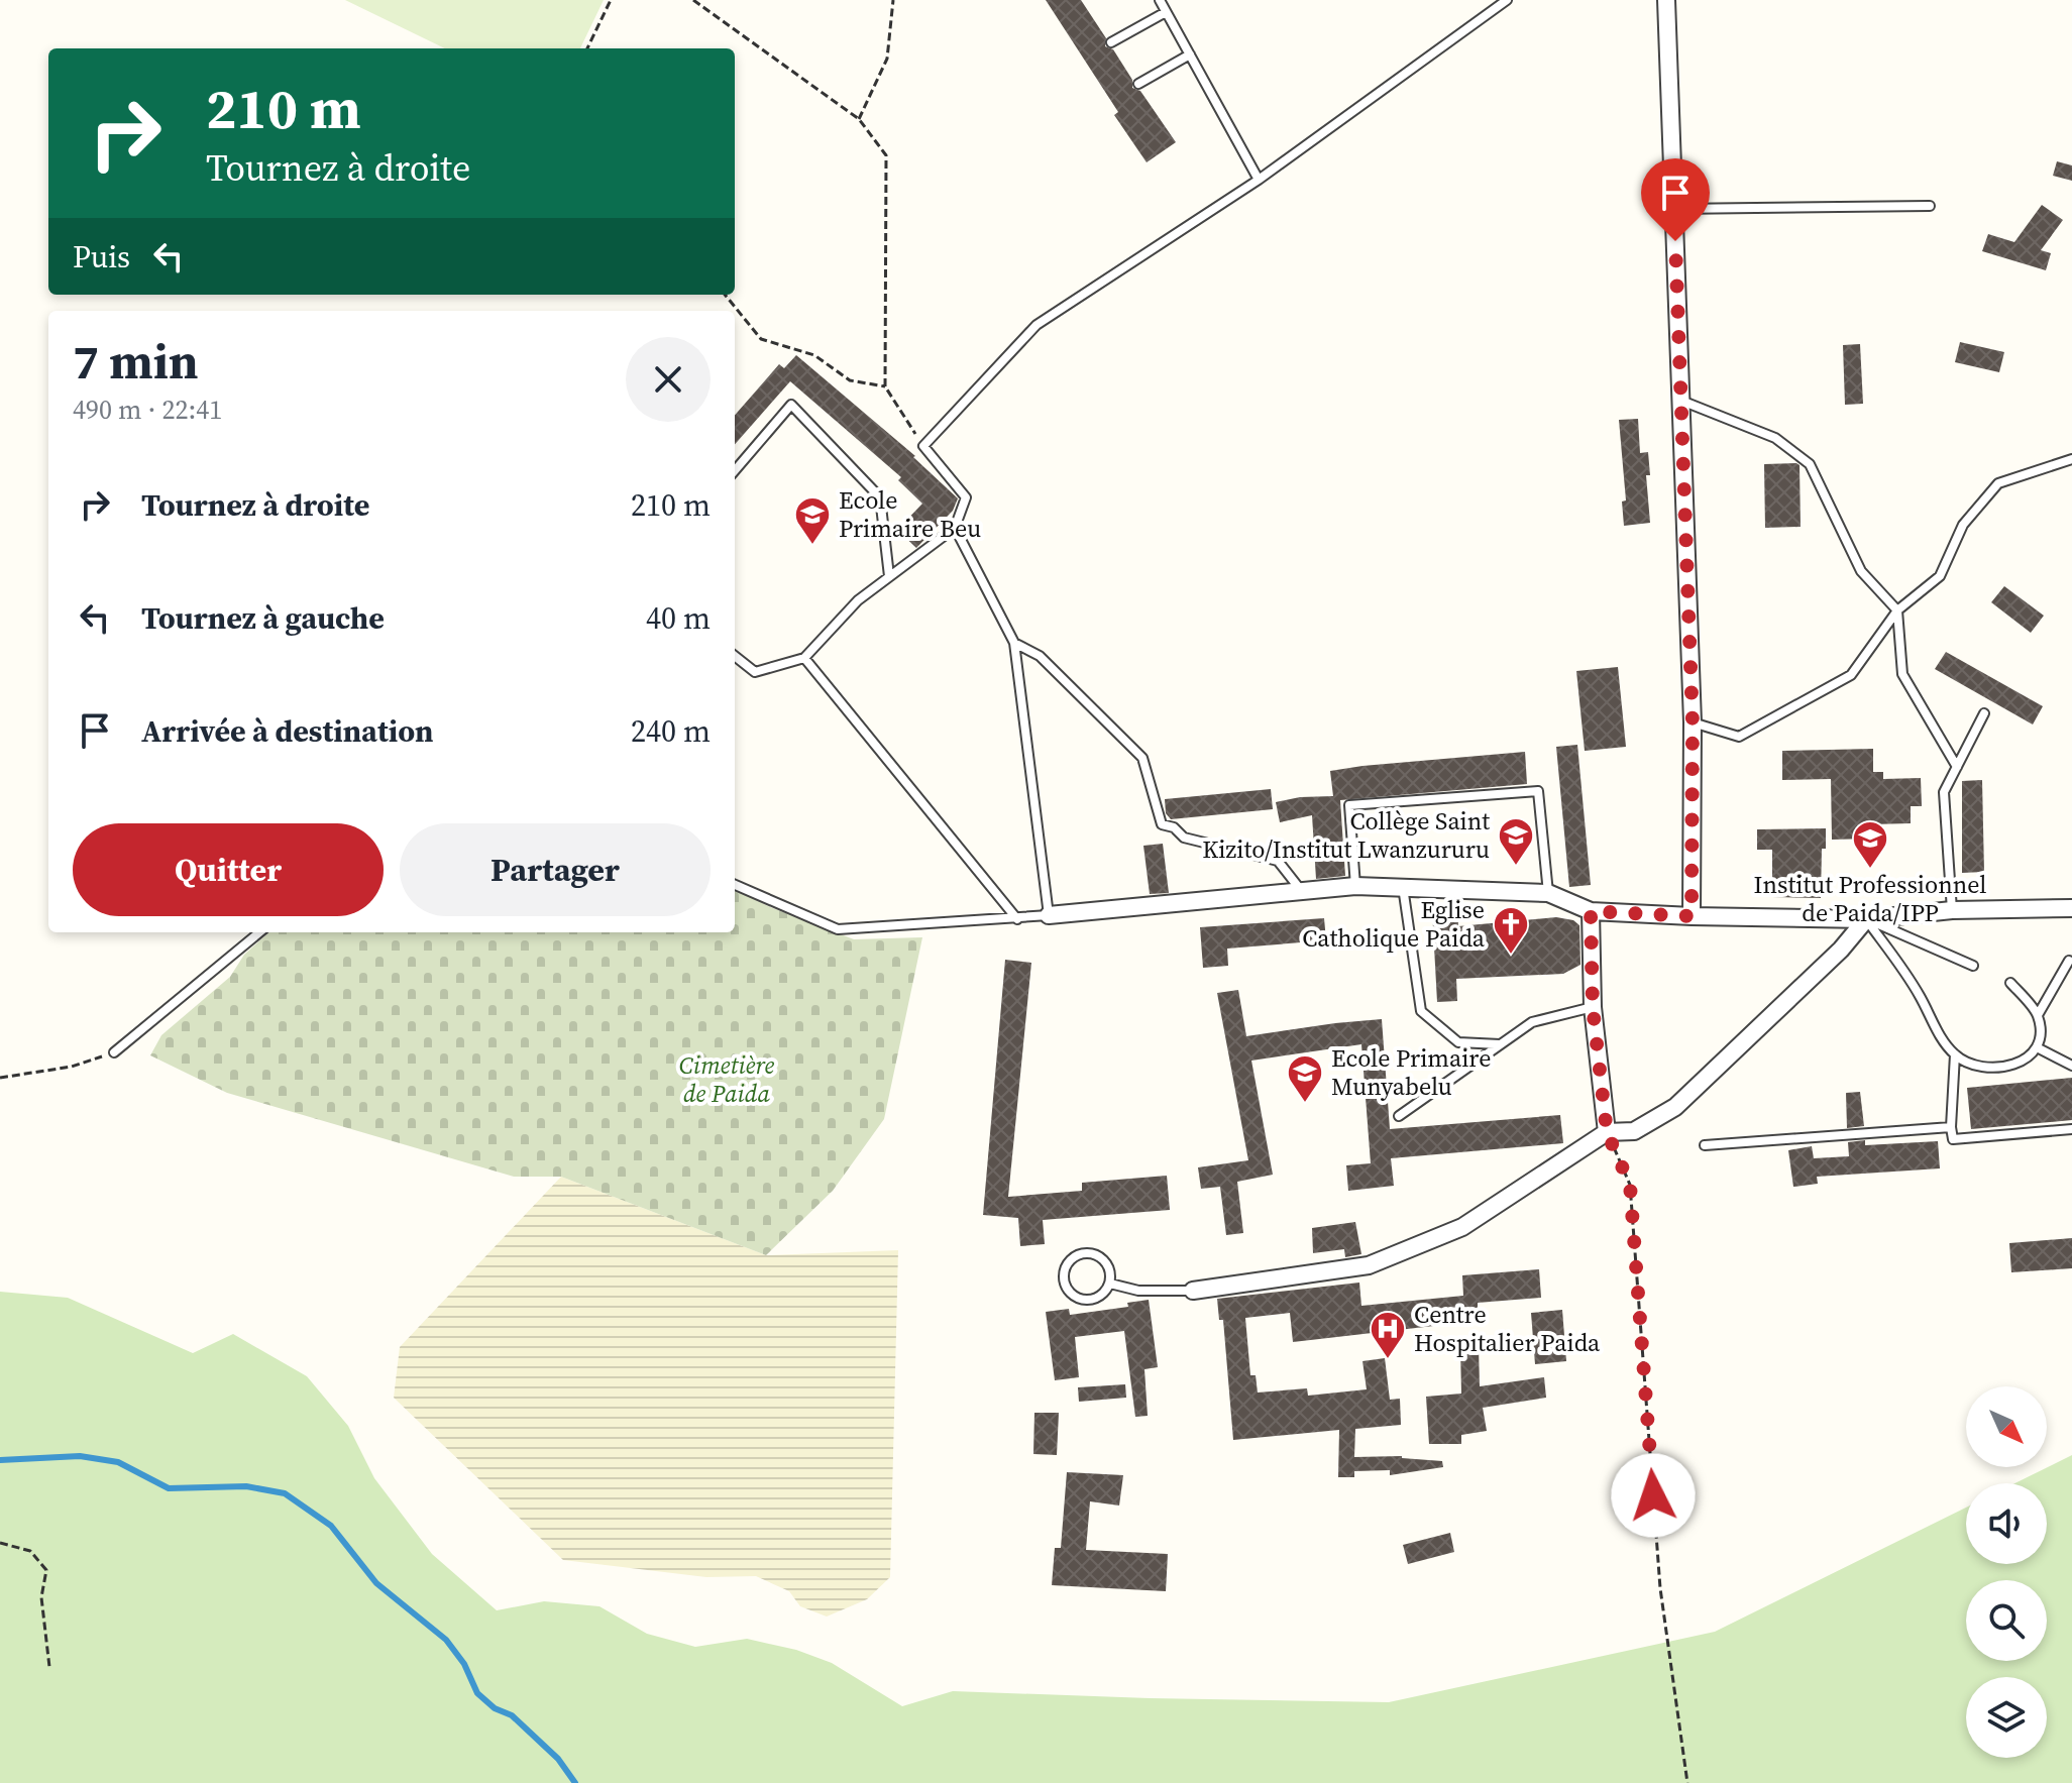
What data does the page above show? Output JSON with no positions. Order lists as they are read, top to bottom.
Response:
{
  "parks": ["Cimetière de Paida"],
  "places": {
    "school or university": [
      "Ecole Primaire Beu",
      "Collège Saint Kizito/Institut Lwanzururu",
      "Institut Professionnel de Paida/IPP",
      "Ecole Primaire Munyabelu"
    ],
    "church": ["Eglise Catholique Paida"],
    "hospital": ["Centre Hospitalier Paida"]
  },
  "north": "bottom right",
  "page": {
    "turn": ["210 m", "Tournez à droite"],
    "then": "Puis",
    "heading": ["7 min", "490 m · 22:41"],
    "list": [
      {
        "name": "Tournez à droite",
        "value": "210 m"
      },
      {
        "name": "Tournez à gauche",
        "value": "40 m"
      },
      {
        "name": "Arrivée à destination",
        "value": "240 m"
      }
    ],
    "buttons": ["Quitter", "Partager"]
  }
}
